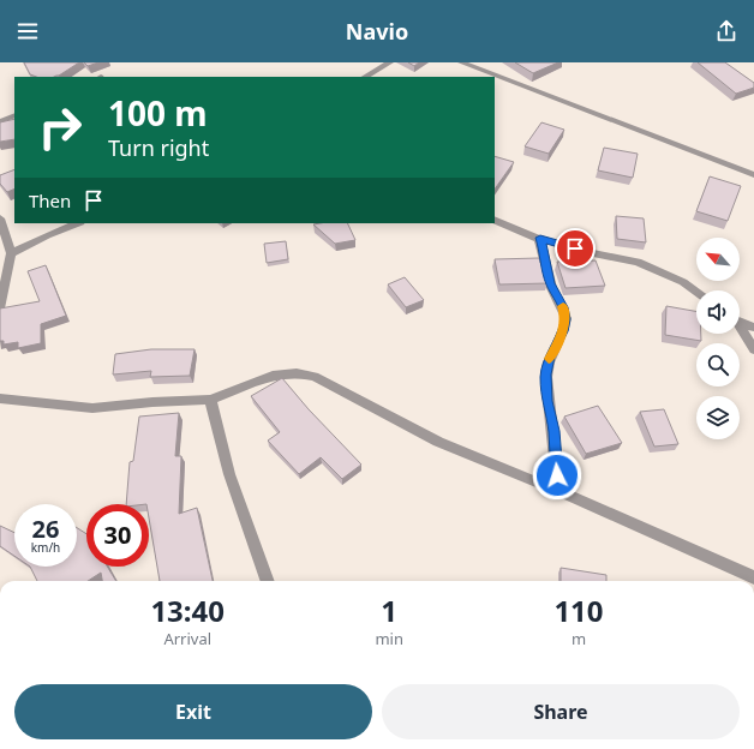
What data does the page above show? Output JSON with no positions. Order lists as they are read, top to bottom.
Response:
{
  "north": "top left",
  "page": {
    "header": "Navio",
    "turn": ["100 m", "Turn right"],
    "then": "Then",
    "speed": "26 km/h",
    "limit": "30",
    "eta": [
      "13:40",
      "Arrival",
      "1",
      "min",
      "110",
      "m"
    ],
    "buttons": ["Exit", "Share"]
  }
}
